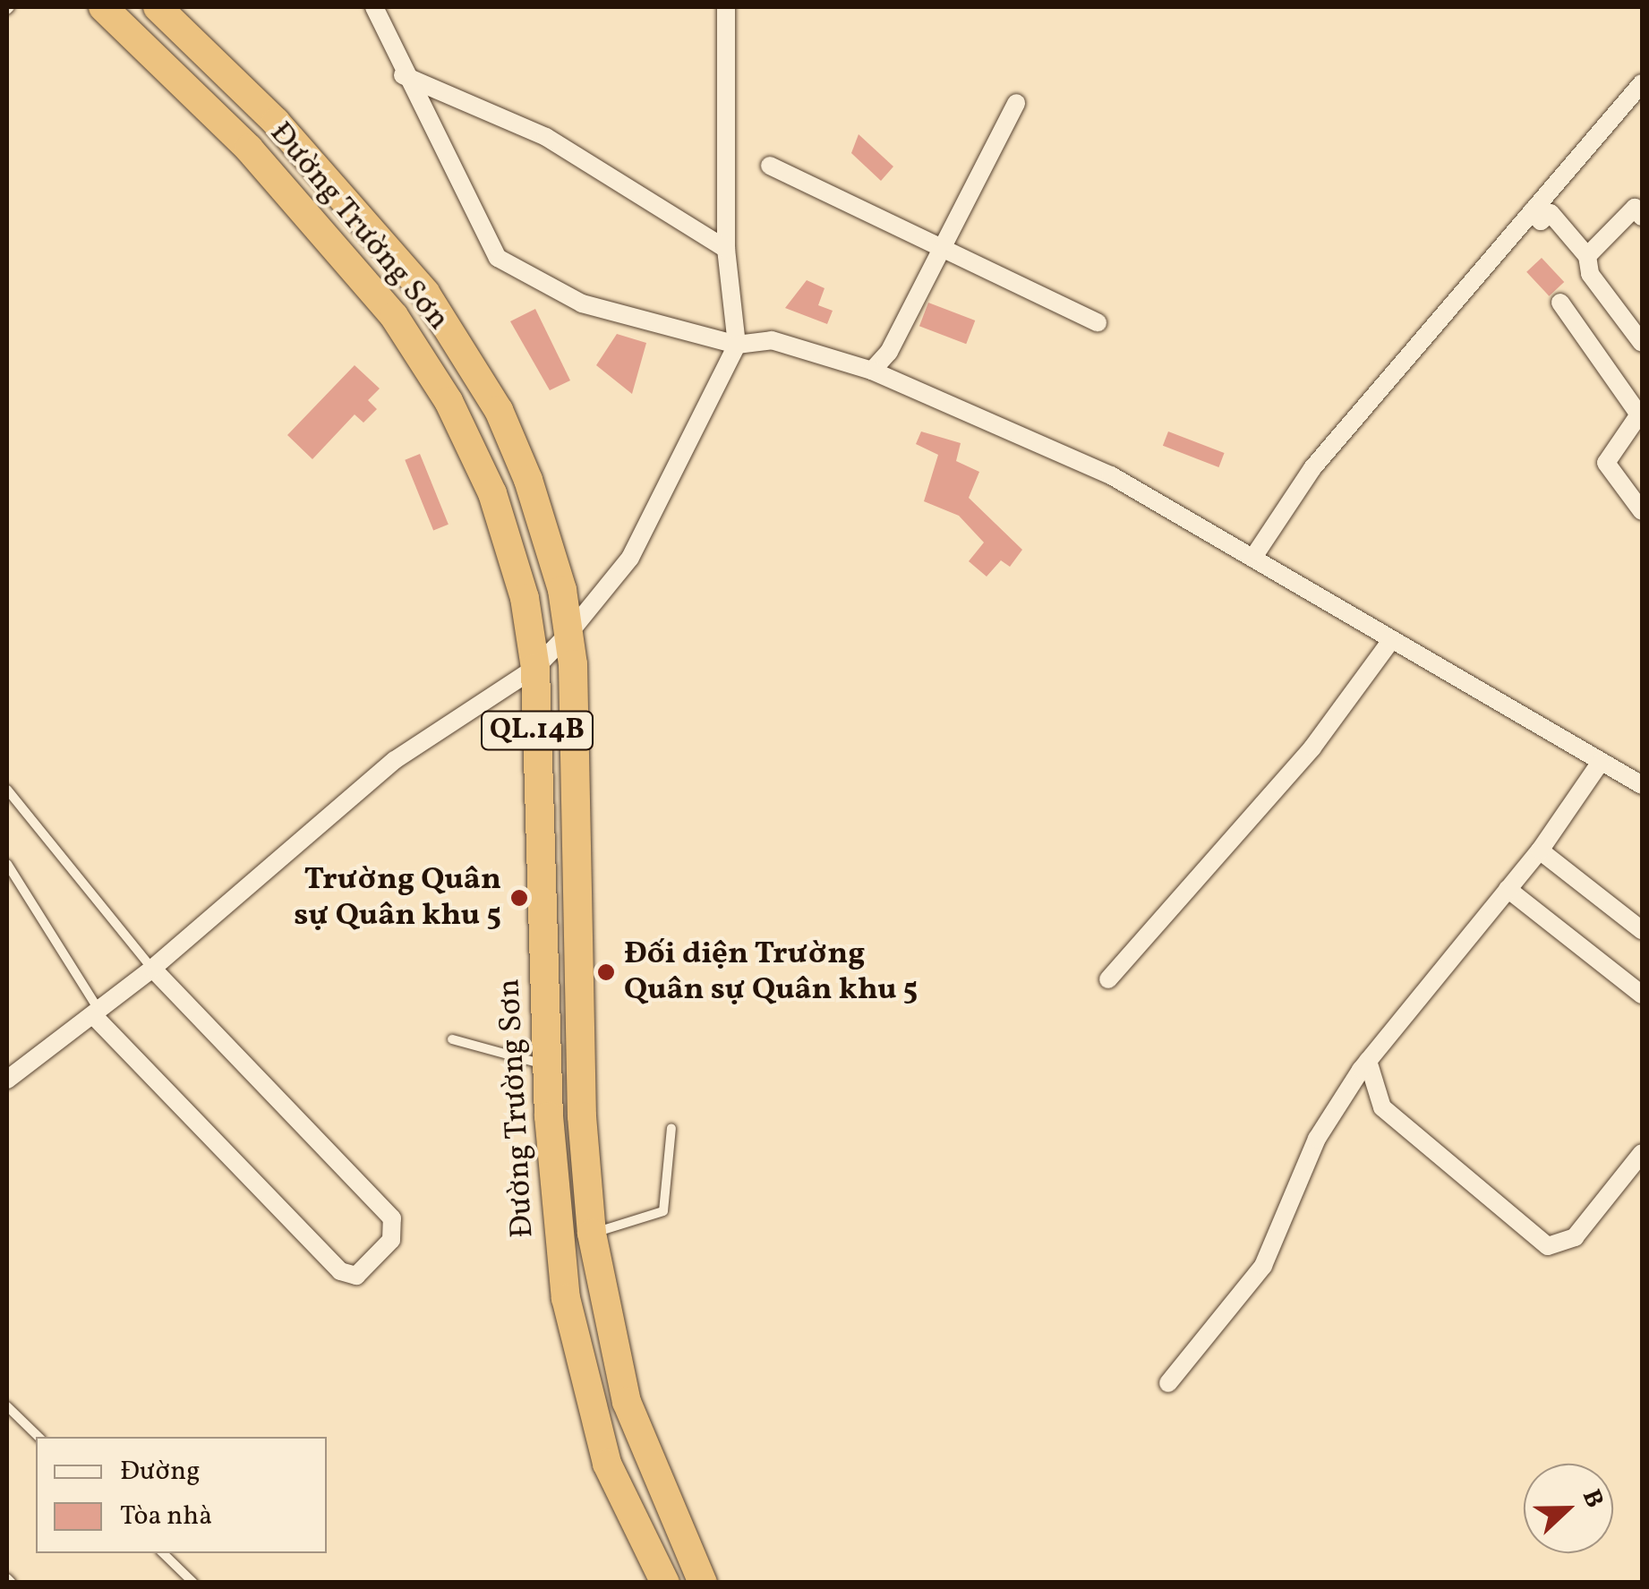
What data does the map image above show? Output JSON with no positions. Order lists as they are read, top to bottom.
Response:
{
  "streets": {
    "highway": ["Đường Trường Sơn", "QL.14B"]
  },
  "places": ["Trường Quân sự Quân khu 5", "Đối diện Trường Quân sự Quân khu 5"],
  "legend": ["Đường", "Tòa nhà"],
  "north": "right"
}
